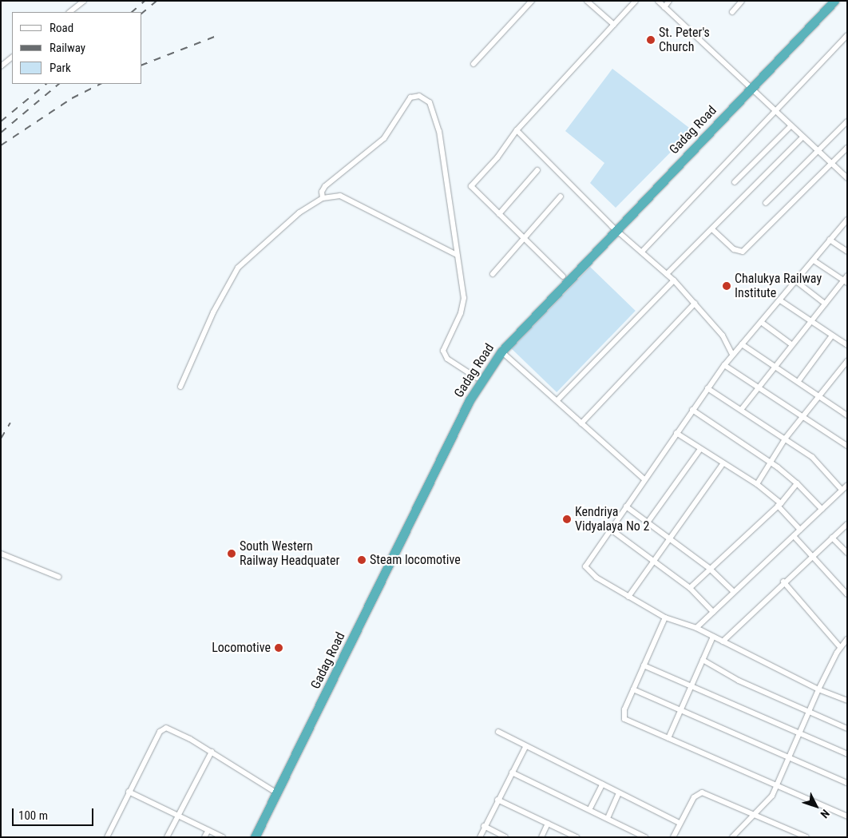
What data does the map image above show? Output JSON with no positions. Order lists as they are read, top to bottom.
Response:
{
  "streets": {
    "highway": ["Gadag Road"]
  },
  "places": [
    "St. Peter's Church",
    "Chalukya Railway Institute",
    "Kendriya Vidyalaya No 2",
    "South Western Railway Headquater",
    "Steam locomotive",
    "Locomotive"
  ],
  "legend": ["Road", "Railway", "Park"],
  "scale_bar": "100 m",
  "north": "bottom right"
}
